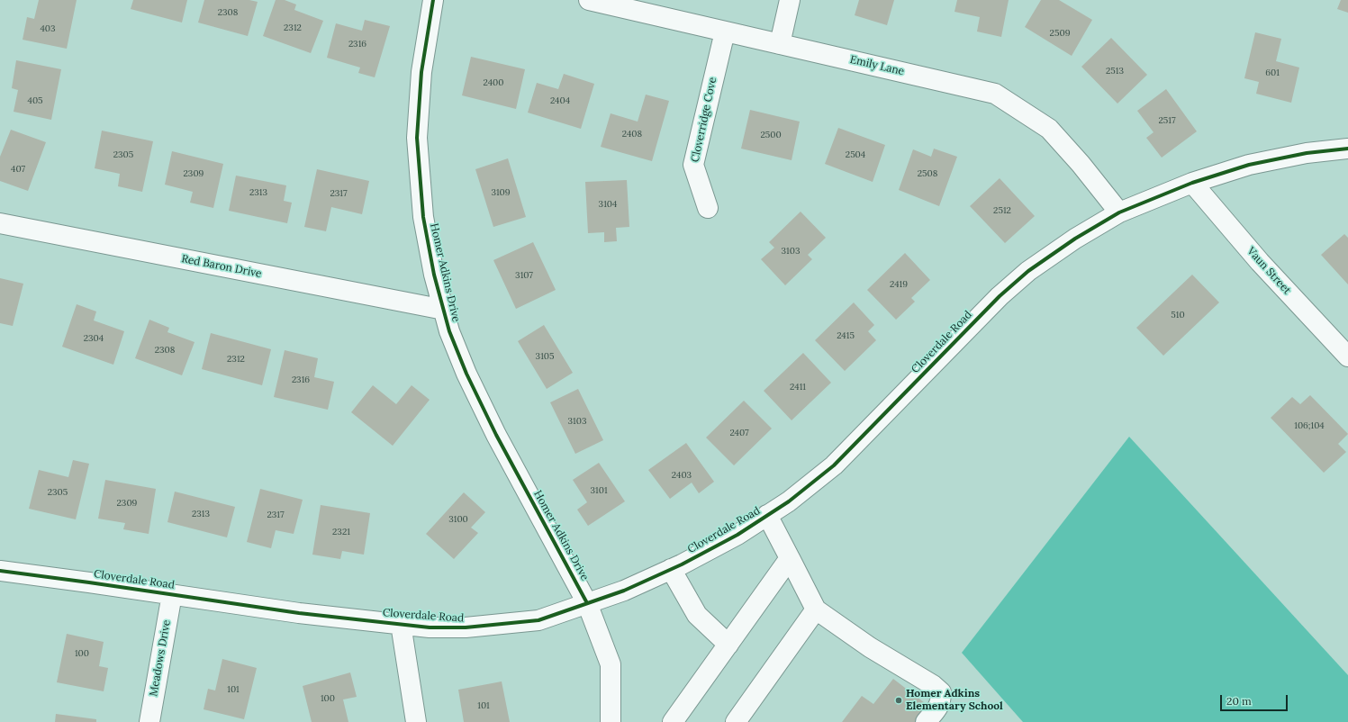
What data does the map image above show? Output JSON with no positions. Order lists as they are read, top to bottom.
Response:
{
  "streets": {
    "street": [
      "Emily Lane",
      "Cloverridge Cove",
      "Red Baron Drive",
      "Vaun Street",
      "Homer Adkins Drive",
      "Cloverdale Road",
      "Meadows Drive"
    ]
  },
  "crossings": [
    ["Emily Lane", "Cloverridge Cove"],
    ["Emily Lane", "Cloverdale Road"],
    ["Red Baron Drive", "Homer Adkins Drive"],
    ["Vaun Street", "Cloverdale Road"],
    ["Homer Adkins Drive", "Cloverdale Road"],
    ["Cloverdale Road", "Meadows Drive"]
  ],
  "places": ["Homer Adkins Elementary School"],
  "house_numbers": [
    "2308",
    "2312",
    "403",
    "2509",
    "2316",
    "2513",
    "601",
    "2400",
    "405",
    "2404",
    "2517",
    "2408",
    "2500",
    "2305",
    "2504",
    "407",
    "2309",
    "2508",
    "2313",
    "3109",
    "2317",
    "3104",
    "2512",
    "3103",
    "3107",
    "2419",
    "510",
    "2415",
    "2304",
    "2308",
    "3105",
    "2312",
    "2316",
    "2411",
    "3103",
    "106;104",
    "2407",
    "2403",
    "3101",
    "2305",
    "2309",
    "2313",
    "2317",
    "3100",
    "2321",
    "100",
    "101",
    "100",
    "101"
  ],
  "scale_bar": "20 m"
}
